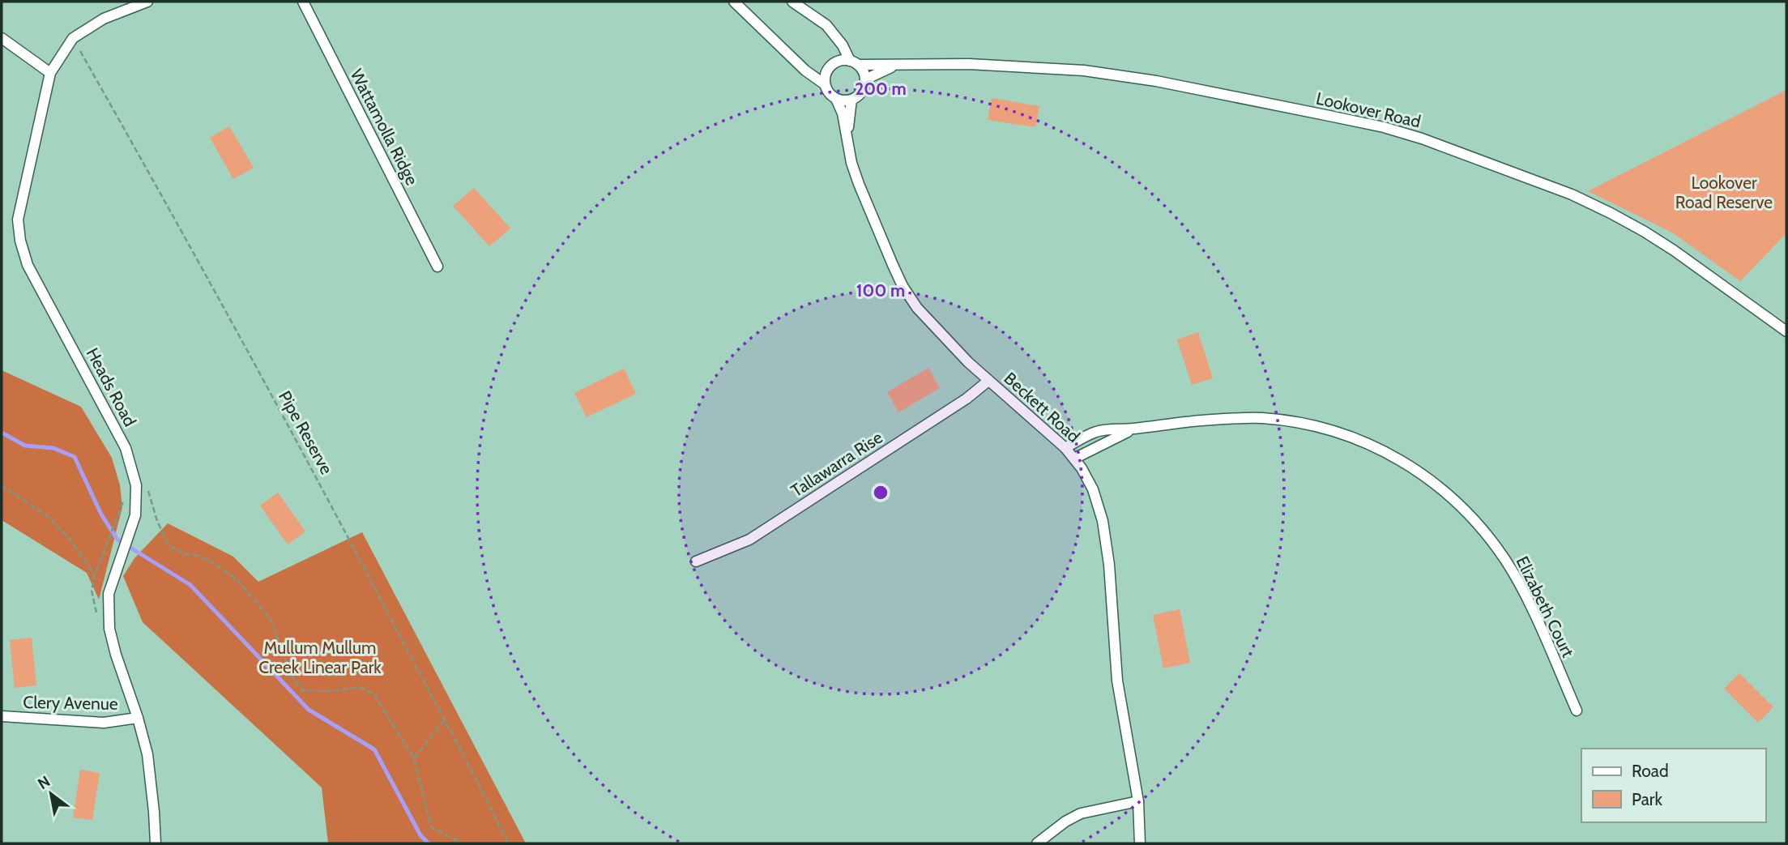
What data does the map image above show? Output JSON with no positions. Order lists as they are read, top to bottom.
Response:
{
  "streets": {
    "street": [
      "Lookover Road",
      "Wattamolla Ridge",
      "Heads Road",
      "Beckett Road",
      "Tallawarra Rise",
      "Elizabeth Court",
      "Clery Avenue"
    ],
    "path": ["Pipe Reserve"]
  },
  "crossings": [
    ["Lookover Road", "Beckett Road"],
    ["Heads Road", "Pipe Reserve"],
    ["Heads Road", "Clery Avenue"],
    ["Beckett Road", "Tallawarra Rise"],
    ["Beckett Road", "Elizabeth Court"]
  ],
  "parks": ["Lookover Road Reserve", "Mullum Mullum Creek Linear Park"],
  "legend": ["Road", "Park"],
  "north": "top left",
  "rings": ["200 m", "100 m"]
}
